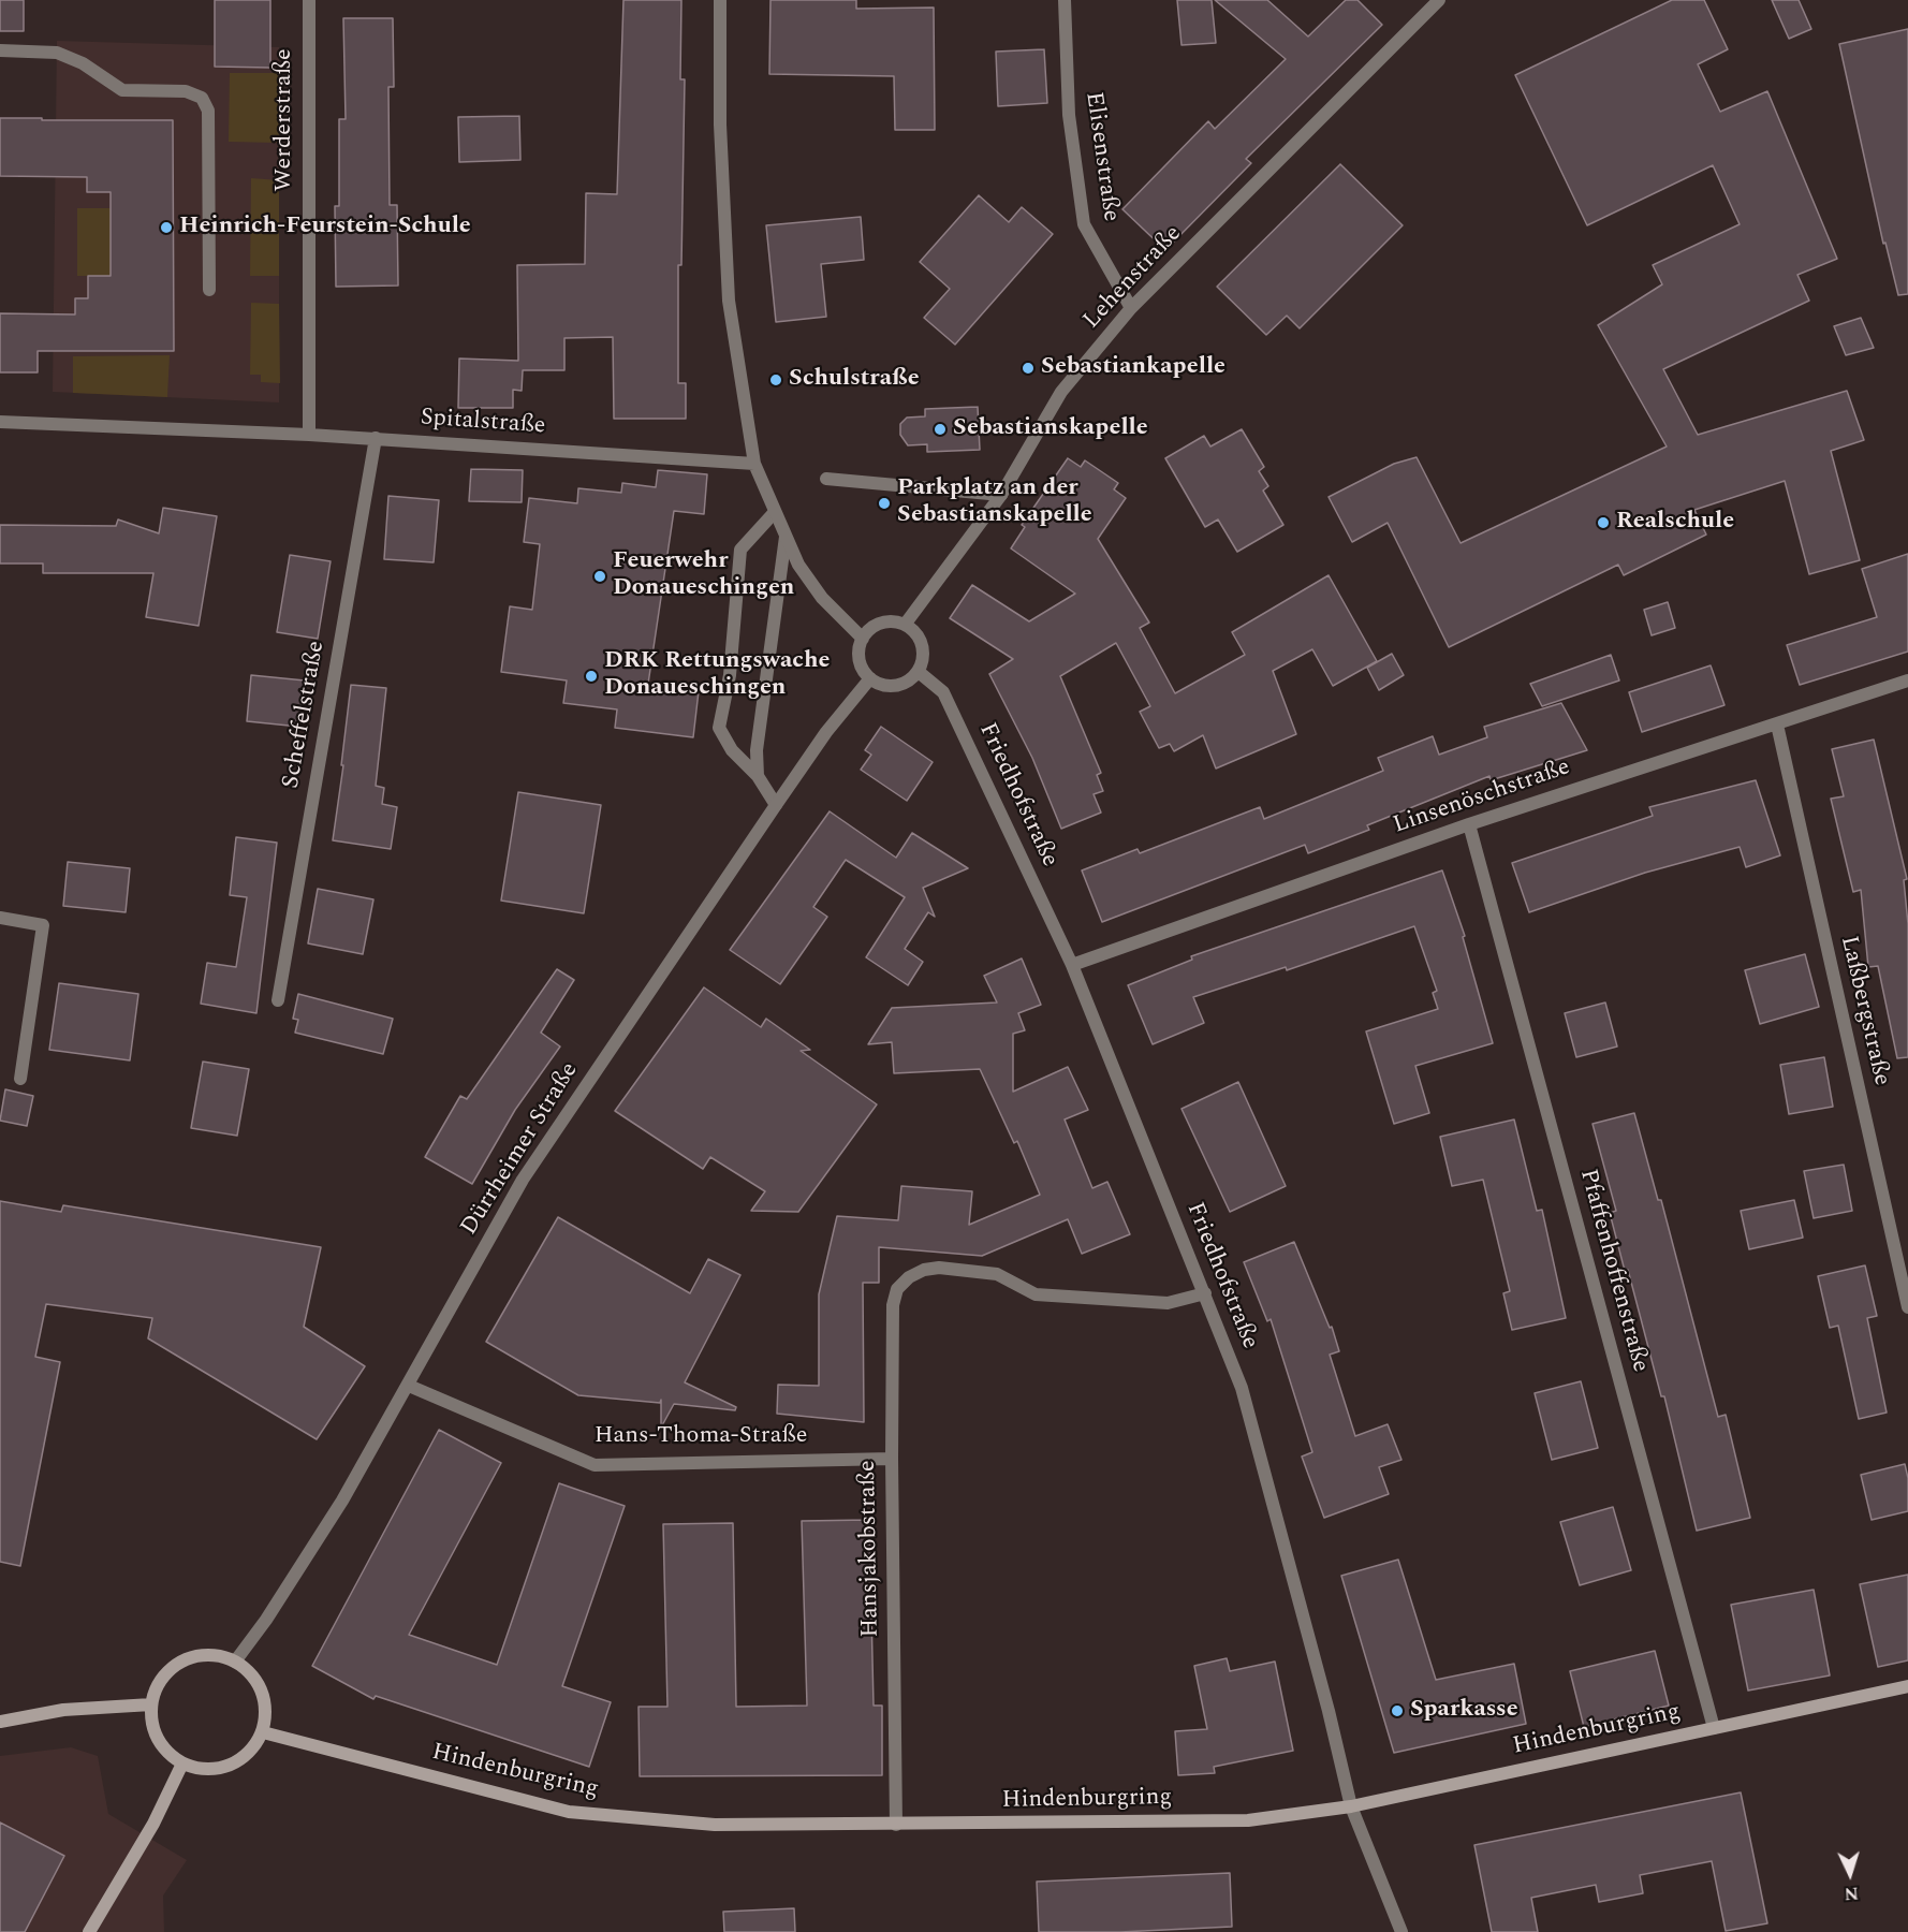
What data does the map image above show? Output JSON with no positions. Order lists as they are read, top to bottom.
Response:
{
  "streets": {
    "main road": ["Hindenburgring"],
    "street": [
      "Werderstraße",
      "Elisenstraße",
      "Lehenstraße",
      "Spitalstraße",
      "Scheffelstraße",
      "Friedhofstraße",
      "Linsenöschstraße",
      "Laßbergstraße",
      "Dürrheimer Straße",
      "Pfaffenhoffenstraße",
      "Hans-Thoma-Straße",
      "Hansjakobstraße"
    ]
  },
  "crossings": [
    ["Werderstraße", "Spitalstraße"],
    ["Elisenstraße", "Lehenstraße"],
    ["Lehenstraße", "Friedhofstraße"],
    ["Lehenstraße", "Dürrheimer Straße"],
    ["Spitalstraße", "Scheffelstraße"],
    ["Friedhofstraße", "Linsenöschstraße"],
    ["Friedhofstraße", "Dürrheimer Straße"],
    ["Friedhofstraße", "Hansjakobstraße"],
    ["Friedhofstraße", "Hindenburgring"],
    ["Linsenöschstraße", "Laßbergstraße"],
    ["Linsenöschstraße", "Pfaffenhoffenstraße"],
    ["Dürrheimer Straße", "Hans-Thoma-Straße"],
    ["Dürrheimer Straße", "Hindenburgring"],
    ["Pfaffenhoffenstraße", "Hindenburgring"],
    ["Hans-Thoma-Straße", "Hansjakobstraße"],
    ["Hansjakobstraße", "Hindenburgring"]
  ],
  "places": [
    "Heinrich-Feurstein-Schule",
    "Sebastiankapelle",
    "Schulstraße",
    "Sebastianskapelle",
    "Parkplatz an der Sebastianskapelle",
    "Realschule",
    "Feuerwehr Donaueschingen",
    "DRK Rettungswache Donaueschingen",
    "Sparkasse"
  ],
  "north": "bottom"
}
